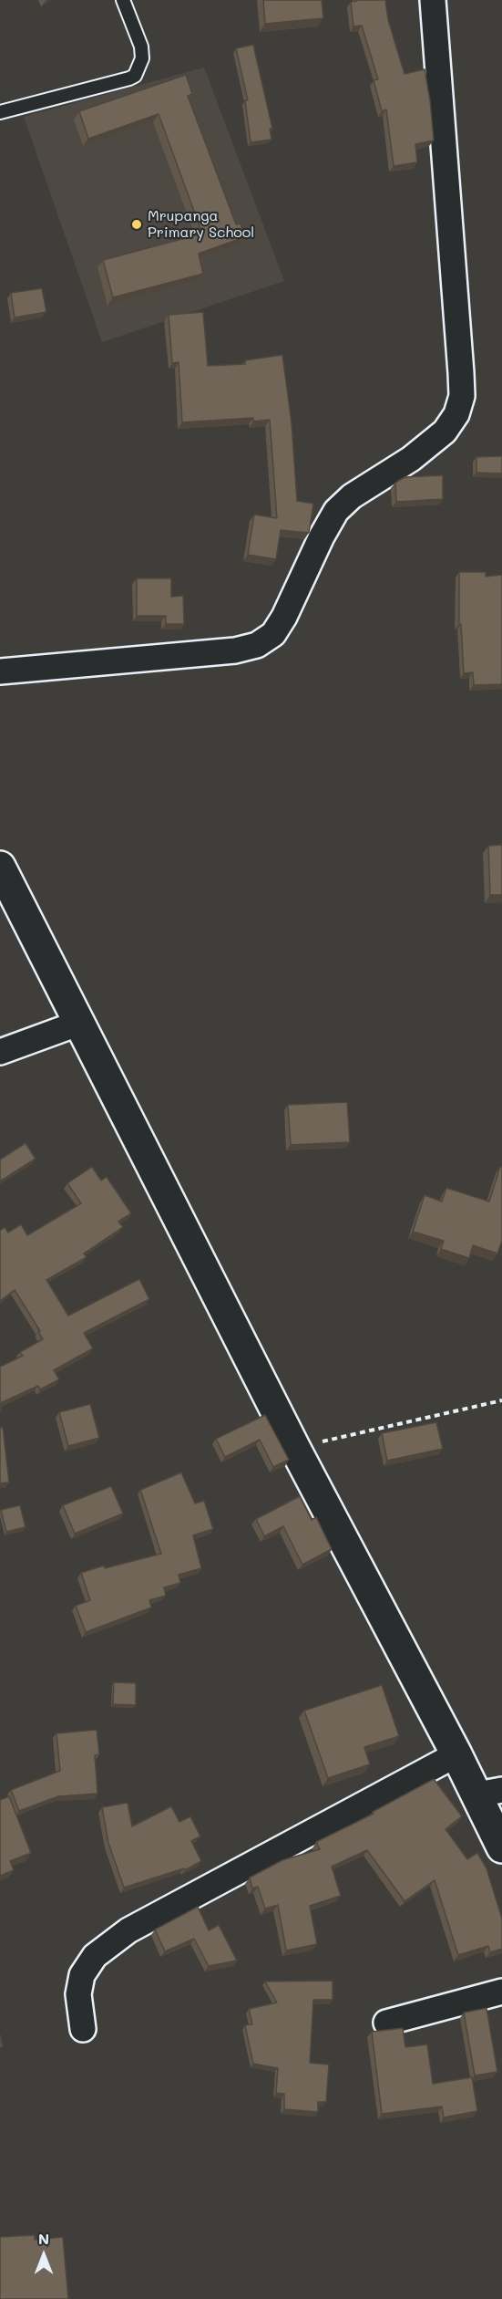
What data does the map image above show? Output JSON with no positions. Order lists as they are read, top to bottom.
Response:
{
  "places": ["Mrupanga Primary School"],
  "north": "top"
}
